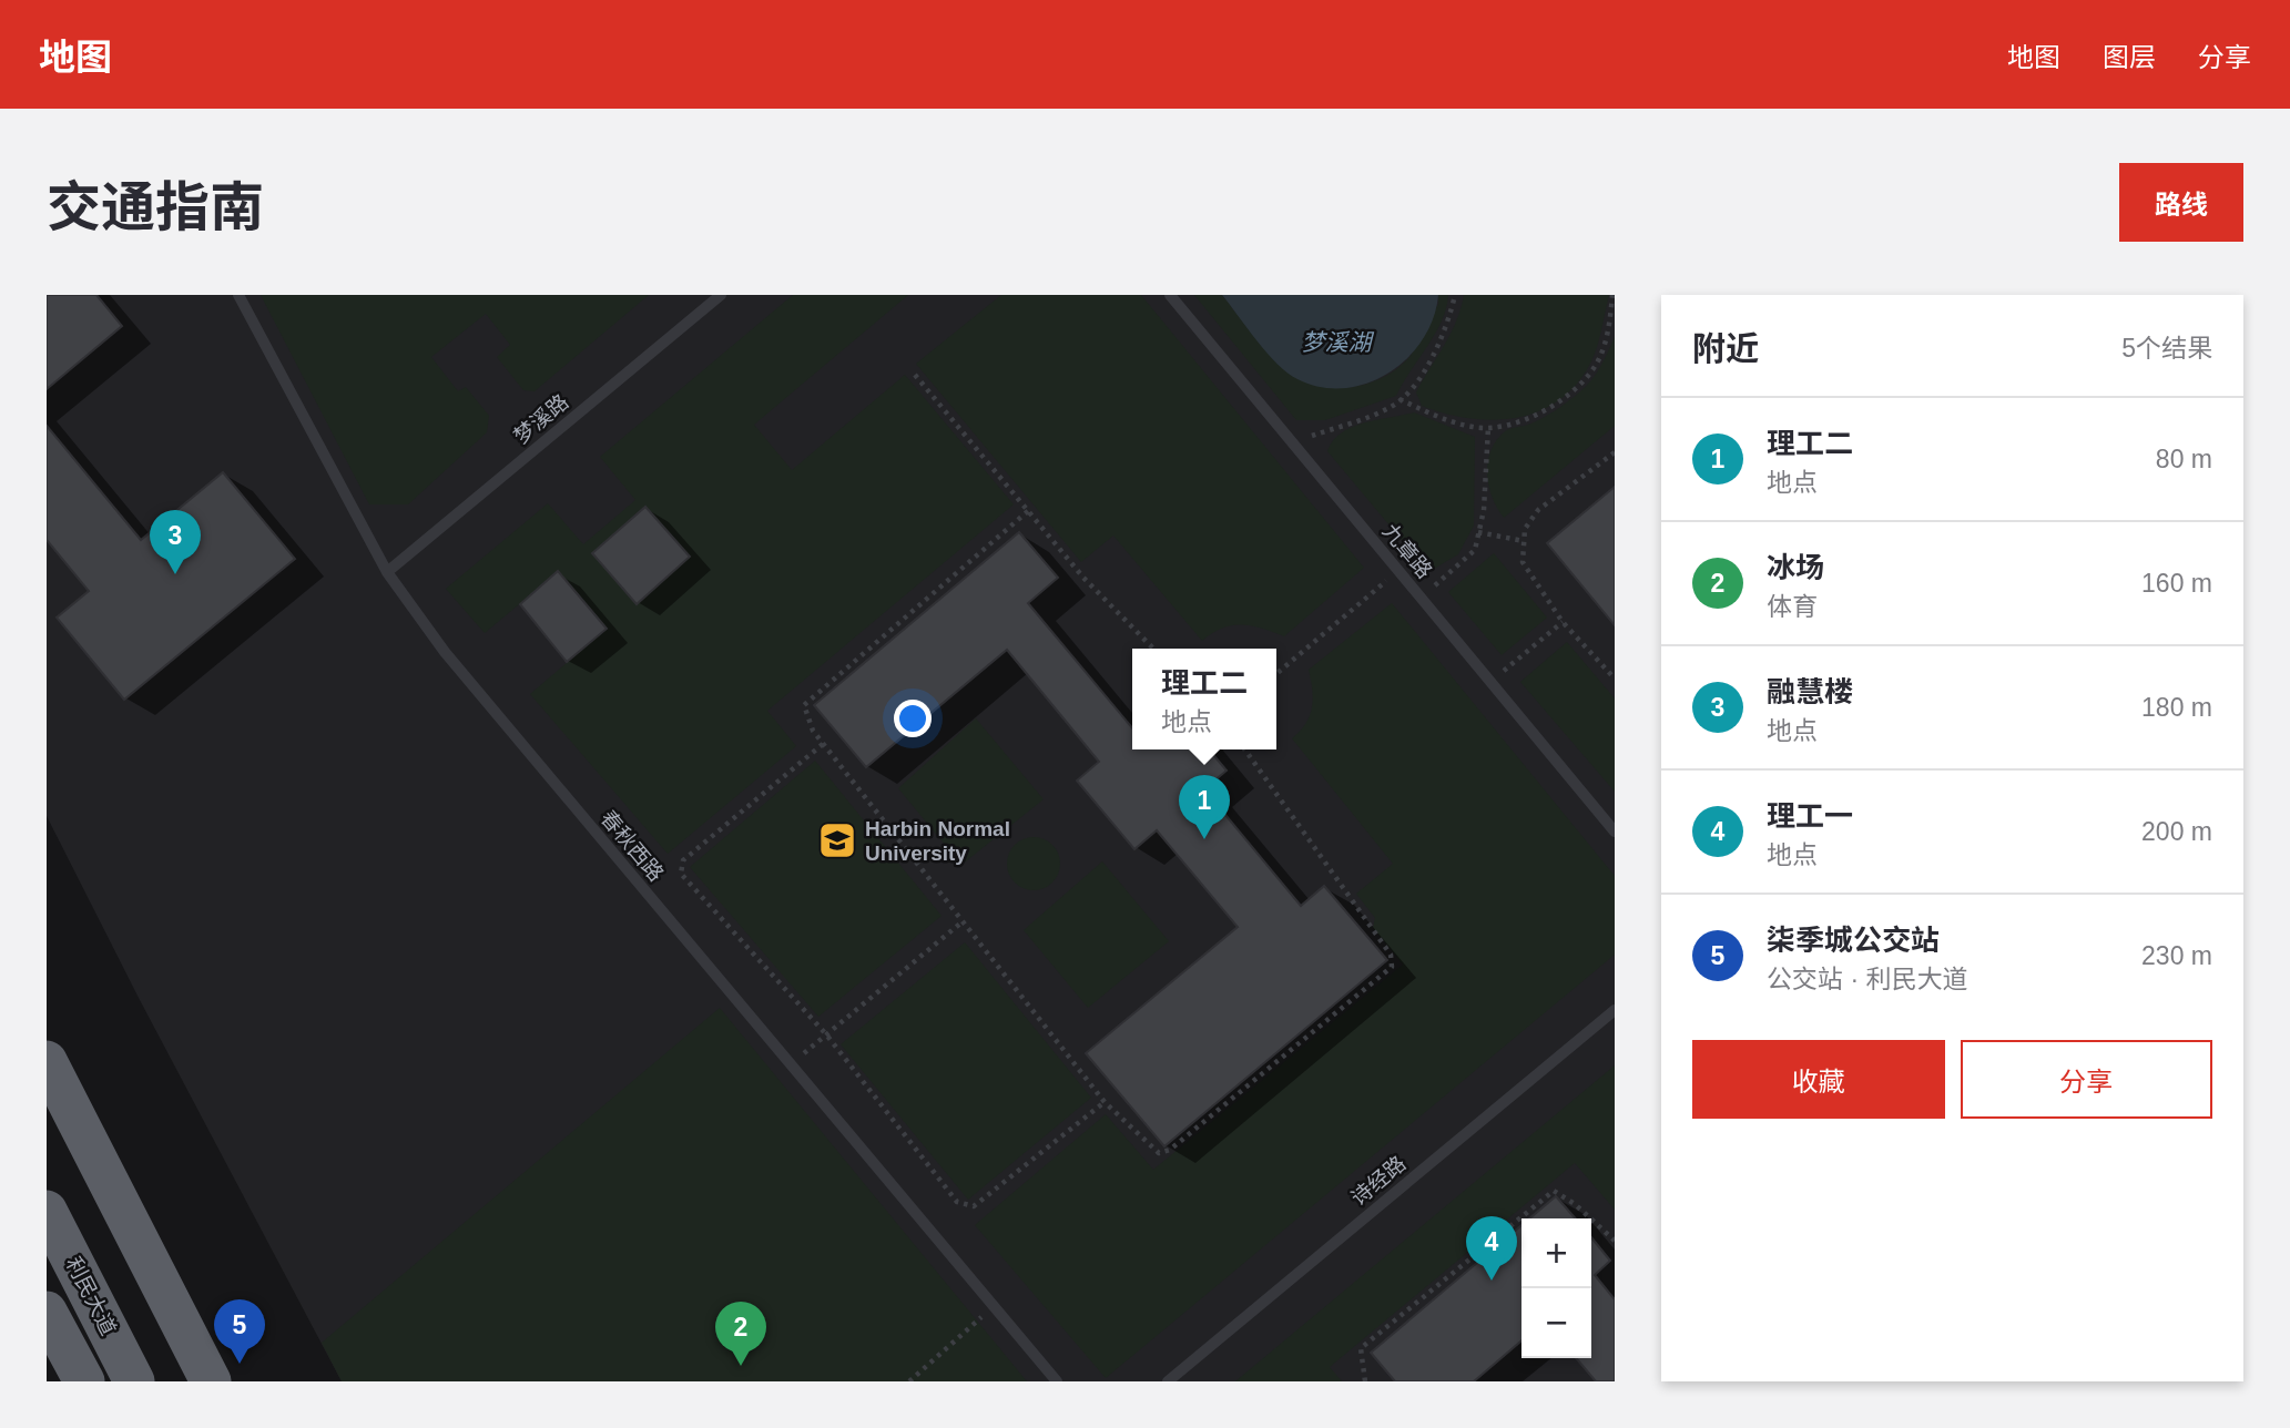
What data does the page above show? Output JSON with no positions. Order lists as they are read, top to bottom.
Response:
{
  "streets": {
    "highway": ["利民大道"],
    "lane": [
      "梦溪路",
      "九章路",
      "春秋西路",
      "诗经路"
    ]
  },
  "crossings": [
    ["梦溪路", "春秋西路"]
  ],
  "water": ["梦溪湖"],
  "places": {
    "school or university": ["Harbin Normal University"]
  },
  "page": {
    "header": "地图",
    "nav": ["地图", "图层", "分享"],
    "title": "交通指南",
    "buttons": [
      "路线",
      ["收藏", "分享"]
    ],
    "heading": ["附近", "5个结果"],
    "list": [
      {
        "mark": "1",
        "name": "理工二",
        "note": "地点",
        "value": "80 m"
      },
      {
        "mark": "2",
        "name": "冰场",
        "note": "体育",
        "value": "160 m"
      },
      {
        "mark": "3",
        "name": "融慧楼",
        "note": "地点",
        "value": "180 m"
      },
      {
        "mark": "4",
        "name": "理工一",
        "note": "地点",
        "value": "200 m"
      },
      {
        "mark": "5",
        "name": "柒季城公交站",
        "note": "公交站 · 利民大道",
        "value": "230 m"
      }
    ],
    "pins": [
      "3",
      "1",
      "4",
      "5",
      "2"
    ],
    "popup": ["理工二", "地点"],
    "map_buttons": ["+", "−"]
  }
}
